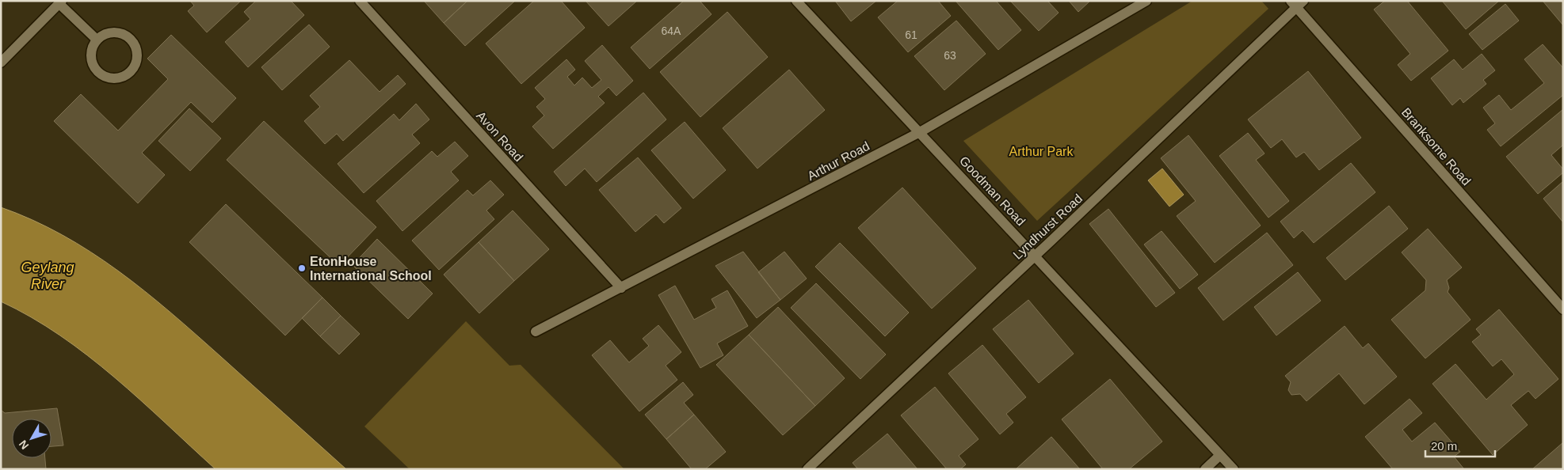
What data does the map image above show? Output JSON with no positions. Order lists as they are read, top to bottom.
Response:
{
  "streets": {
    "street": [
      "Avon Road",
      "Branksome Road",
      "Arthur Road",
      "Goodman Road",
      "Lyndhurst Road"
    ]
  },
  "crossings": [
    ["Avon Road", "Arthur Road"],
    ["Branksome Road", "Lyndhurst Road"],
    ["Arthur Road", "Goodman Road"],
    ["Goodman Road", "Lyndhurst Road"]
  ],
  "water": ["Geylang River"],
  "parks": ["Arthur Park"],
  "places": ["EtonHouse International School"],
  "house_numbers": ["64A", "61", "63"],
  "scale_bar": "20 m",
  "north": "bottom left"
}
